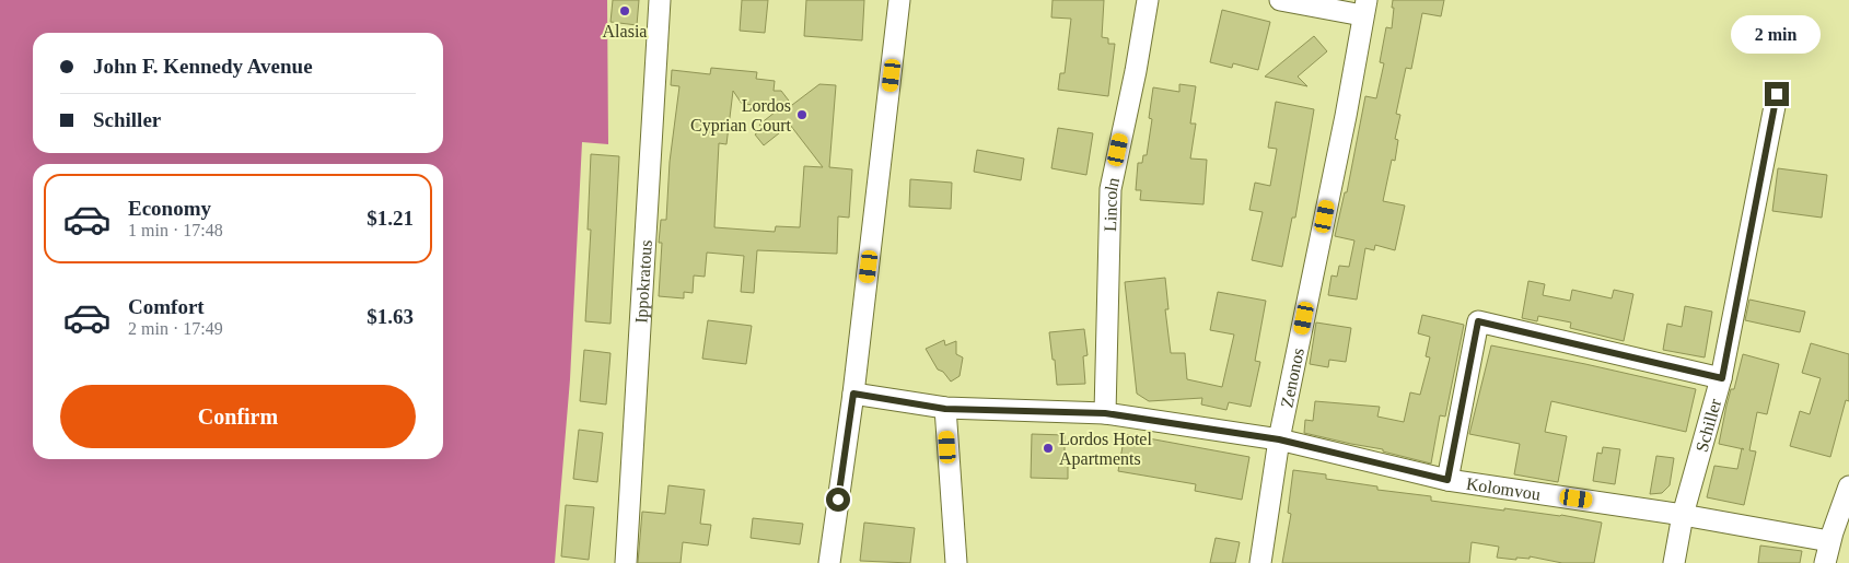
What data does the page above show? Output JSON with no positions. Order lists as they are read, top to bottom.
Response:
{
  "streets": {
    "street": [
      "Lincoln",
      "Ippokratous",
      "Zenonos",
      "Schiller",
      "Kolomvou"
    ]
  },
  "crossings": [
    ["Lincoln", "Kolomvou"],
    ["Zenonos", "Kolomvou"],
    ["Schiller", "Kolomvou"]
  ],
  "places": ["Alasia", "Lordos Cyprian Court", "Lordos Hotel Apartments"],
  "page": {
    "bubble": "2 min",
    "banner": ["John F. Kennedy Avenue", "Schiller"],
    "list": [
      {
        "name": "Economy",
        "note": "1 min · 17:48",
        "value": "$1.21"
      },
      {
        "name": "Comfort",
        "note": "2 min · 17:49",
        "value": "$1.63"
      }
    ],
    "buttons": "Confirm"
  }
}
